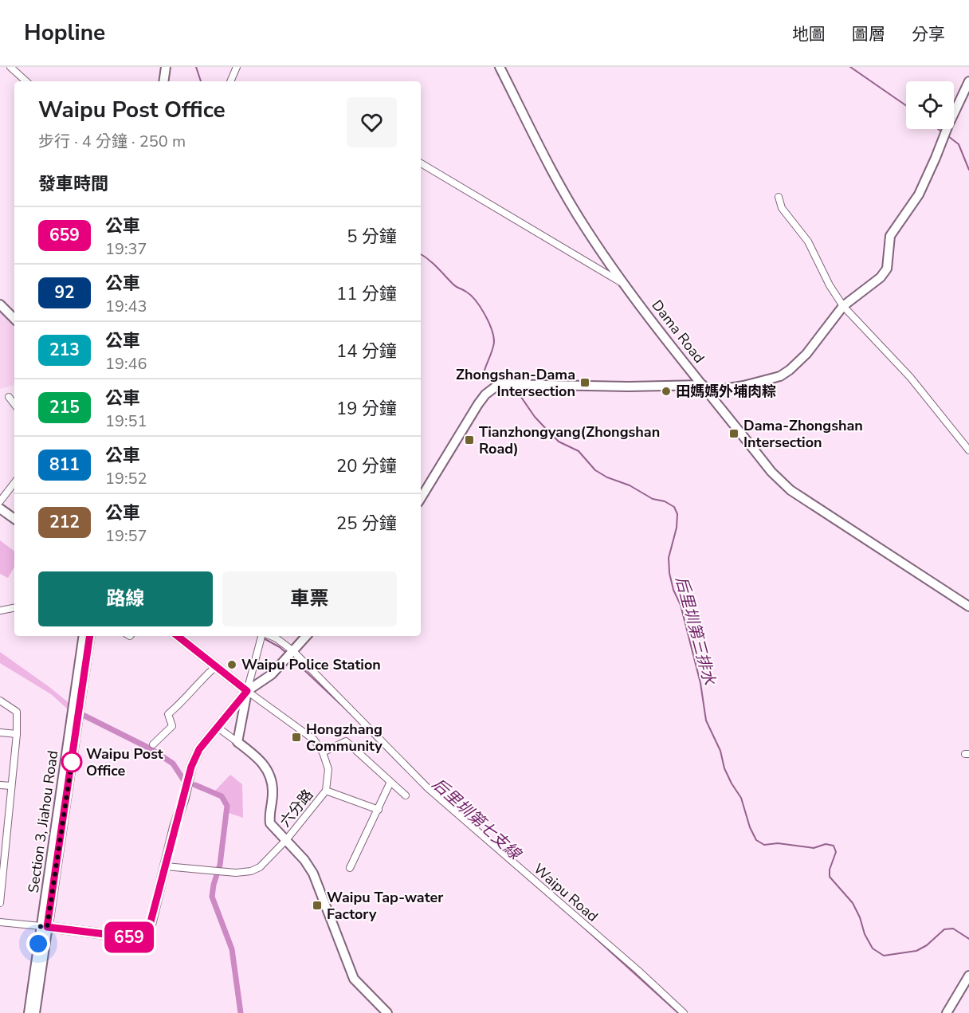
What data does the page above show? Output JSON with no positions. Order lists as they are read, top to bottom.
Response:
{
  "streets": {
    "street": [
      "Dama Road",
      "六分路",
      "Section 3, Jiahou Road",
      "Waipu Road"
    ]
  },
  "water": ["后里圳第三排水", "后里圳第七支線"],
  "places": {
    "transit": [
      "Zhongshan-Dama Intersection",
      "Dama-Zhongshan Intersection",
      "Tianzhongyang(Zhongshan Road)",
      "Hongzhang Community",
      "Waipu Tap-water Factory"
    ],
    "other": ["田媽媽外埔肉粽", "Waipu Police Station", "Waipu Post Office"]
  },
  "lines": ["bus line 659"],
  "page": {
    "header": "Hopline",
    "nav": ["地圖", "圖層", "分享"],
    "on_map": "659",
    "heading": [
      ["Waipu Post Office", "步行 · 4 分鐘 · 250 m"],
      "發車時間"
    ],
    "list": [
      {
        "mark": "659",
        "name": "公車",
        "note": "19:37",
        "value": "5 分鐘"
      },
      {
        "mark": "92",
        "name": "公車",
        "note": "19:43",
        "value": "11 分鐘"
      },
      {
        "mark": "213",
        "name": "公車",
        "note": "19:46",
        "value": "14 分鐘"
      },
      {
        "mark": "215",
        "name": "公車",
        "note": "19:51",
        "value": "19 分鐘"
      },
      {
        "mark": "811",
        "name": "公車",
        "note": "19:52",
        "value": "20 分鐘"
      },
      {
        "mark": "212",
        "name": "公車",
        "note": "19:57",
        "value": "25 分鐘"
      }
    ],
    "buttons": ["路線", "車票"]
  }
}
